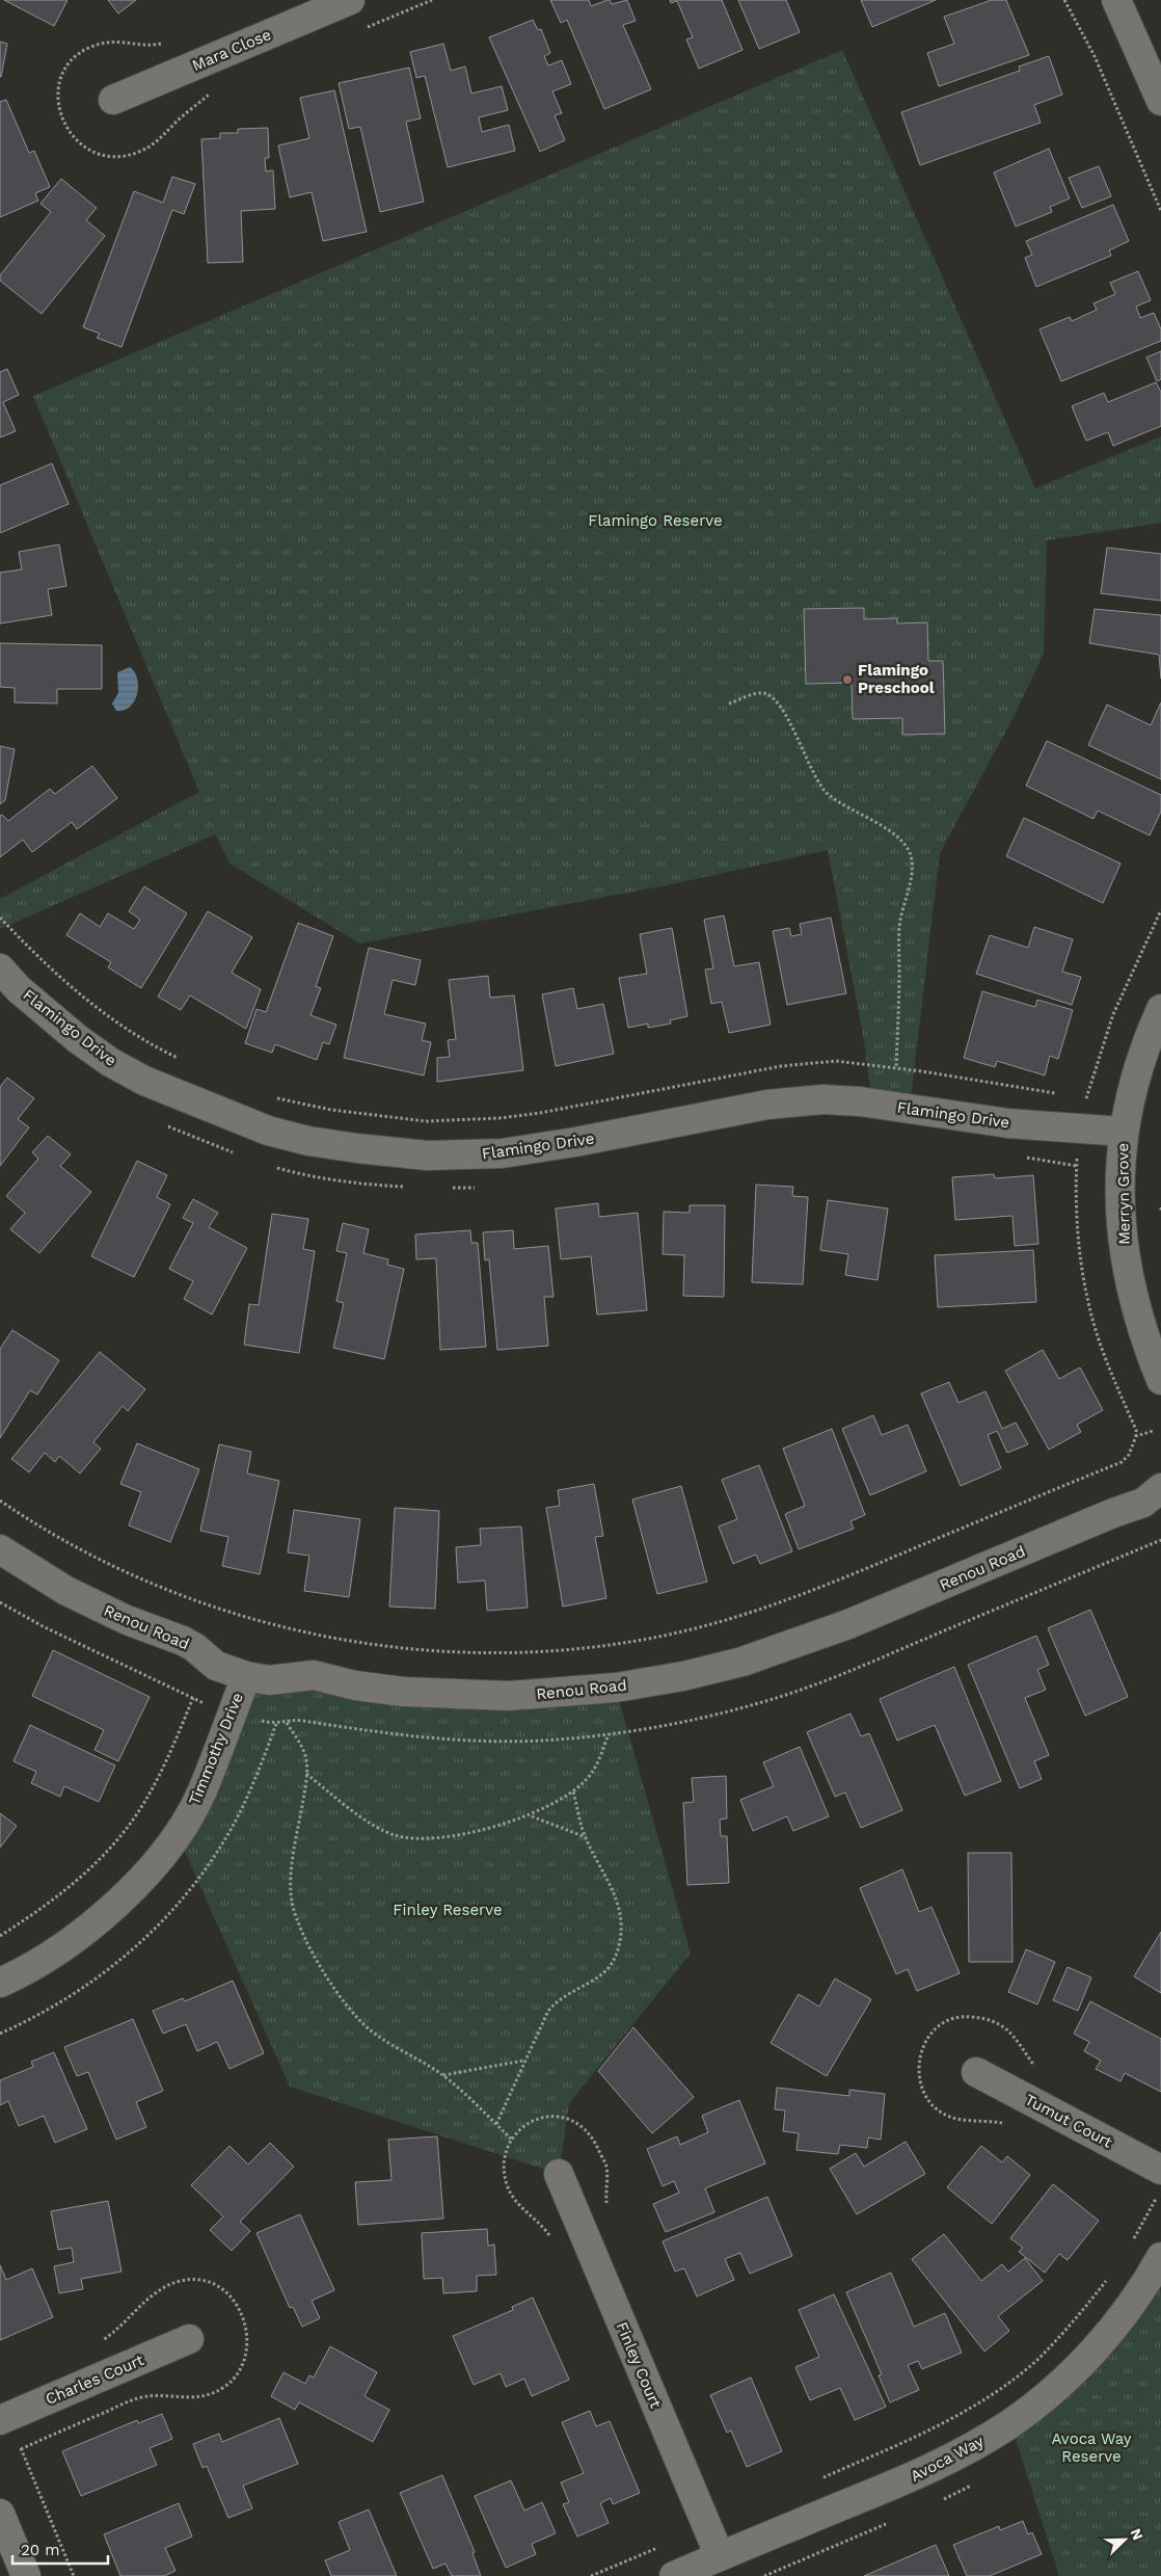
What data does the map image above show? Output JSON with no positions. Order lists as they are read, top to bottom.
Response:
{
  "streets": {
    "street": [
      "Mara Close",
      "Flamingo Drive",
      "Merryn Grove",
      "Renou Road",
      "Timmothy Drive",
      "Tumut Court",
      "Finley Court",
      "Charles Court",
      "Avoca Way"
    ]
  },
  "crossings": [
    ["Flamingo Drive", "Merryn Grove"],
    ["Renou Road", "Timmothy Drive"],
    ["Finley Court", "Avoca Way"]
  ],
  "parks": ["Flamingo Reserve", "Finley Reserve", "Avoca Way Reserve"],
  "places": ["Flamingo Preschool"],
  "scale_bar": "20 m",
  "north": "top right"
}
